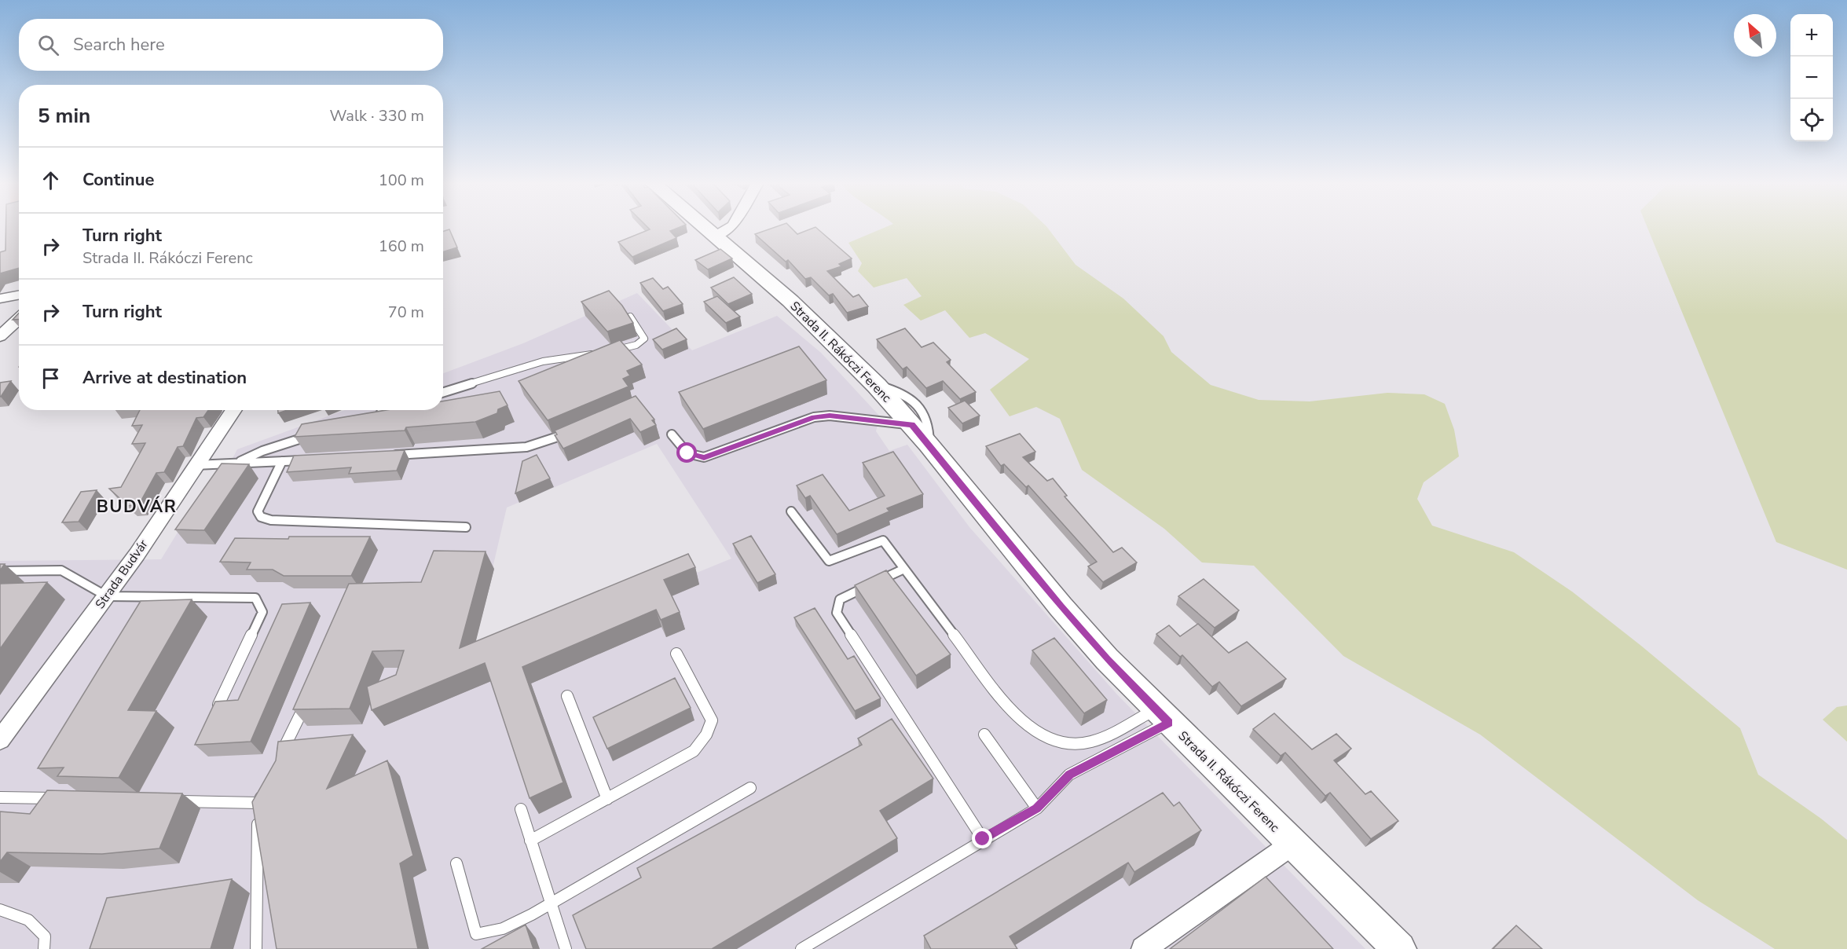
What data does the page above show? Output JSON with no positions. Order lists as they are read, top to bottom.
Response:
{
  "streets": {
    "main road": ["Strada II. Rákóczi Ferenc"],
    "street": ["Strada Budvár"]
  },
  "districts": ["BUDVÁR"],
  "north": "top left",
  "page": {
    "map_buttons": ["+", "−"],
    "search": "Search here",
    "heading": ["5 min", "Walk · 330 m"],
    "list": [
      ["Continue", "100 m"],
      ["Turn right", "Strada II. Rákóczi Ferenc", "160 m"],
      ["Turn right", "70 m"],
      "Arrive at destination"
    ]
  }
}
